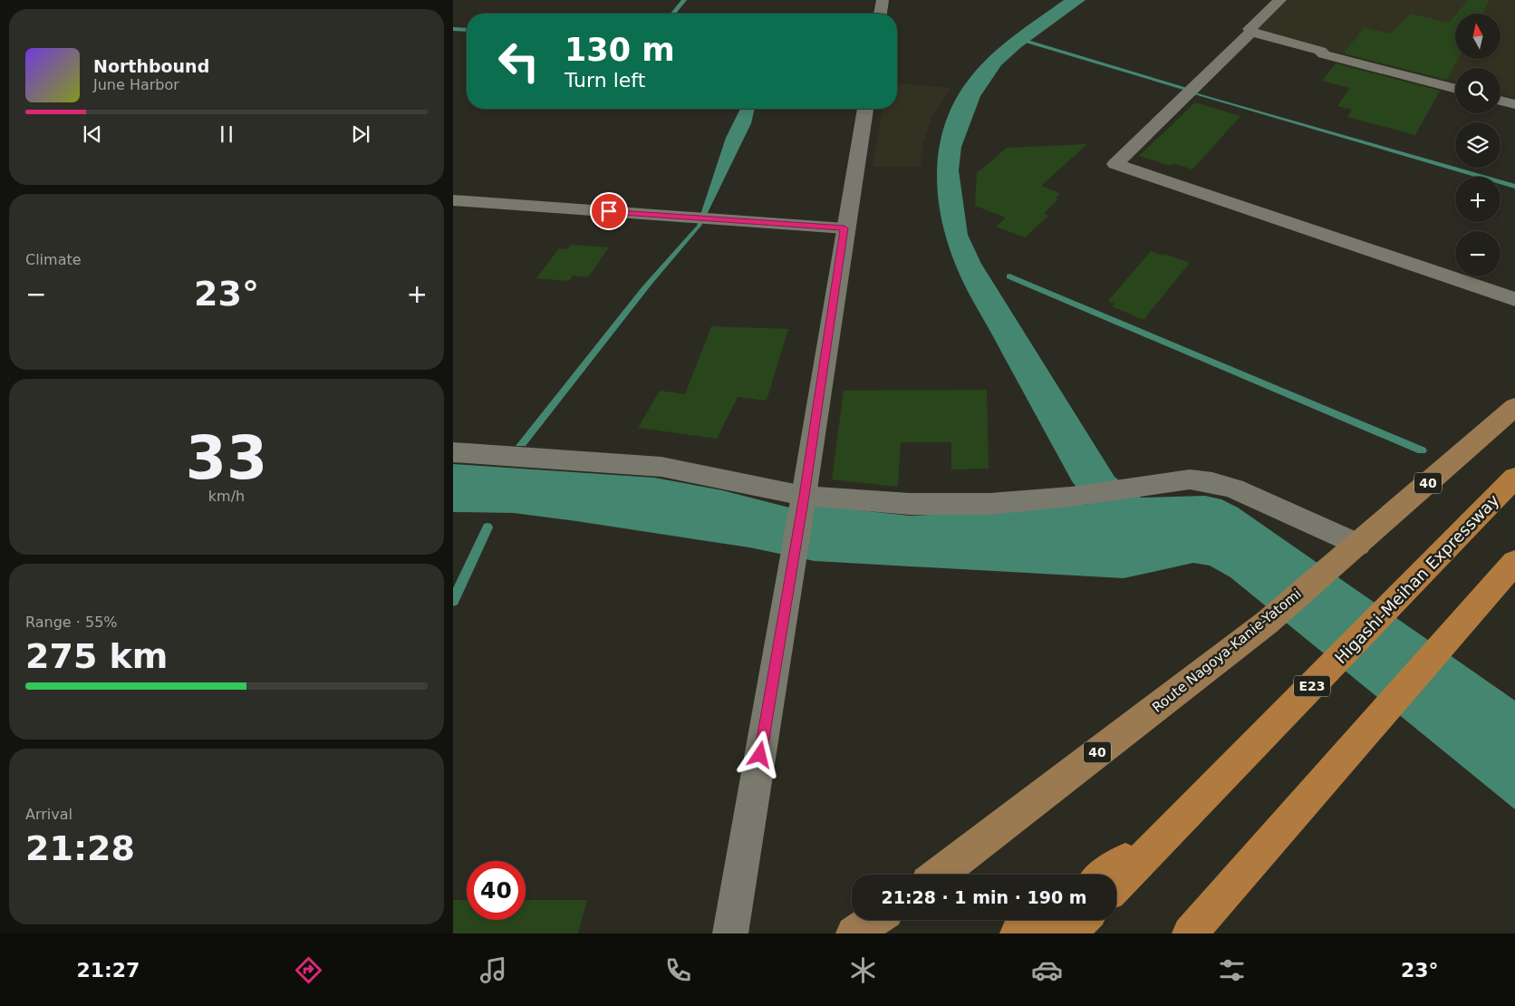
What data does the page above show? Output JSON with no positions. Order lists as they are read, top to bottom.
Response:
{
  "streets": {
    "highway": ["Higashi-Meihan Expressway", "E23"],
    "main road": ["40", "Route Nagoya-Kanie-Yatomi"]
  },
  "north": "top",
  "page": {
    "map_buttons": ["+", "−"],
    "turn": ["130 m", "Turn left"],
    "song": ["Northbound", "June Harbor"],
    "tile": [
      "Climate",
      ["33", "km/h"],
      ["Range · 55%", "275 km"],
      ["Arrival", "21:28"]
    ],
    "heat": ["−", "23°", "+"],
    "limit": "40",
    "trip": "21:28 · 1 min · 190 m",
    "tabs": ["21:27", "23°"]
  }
}
